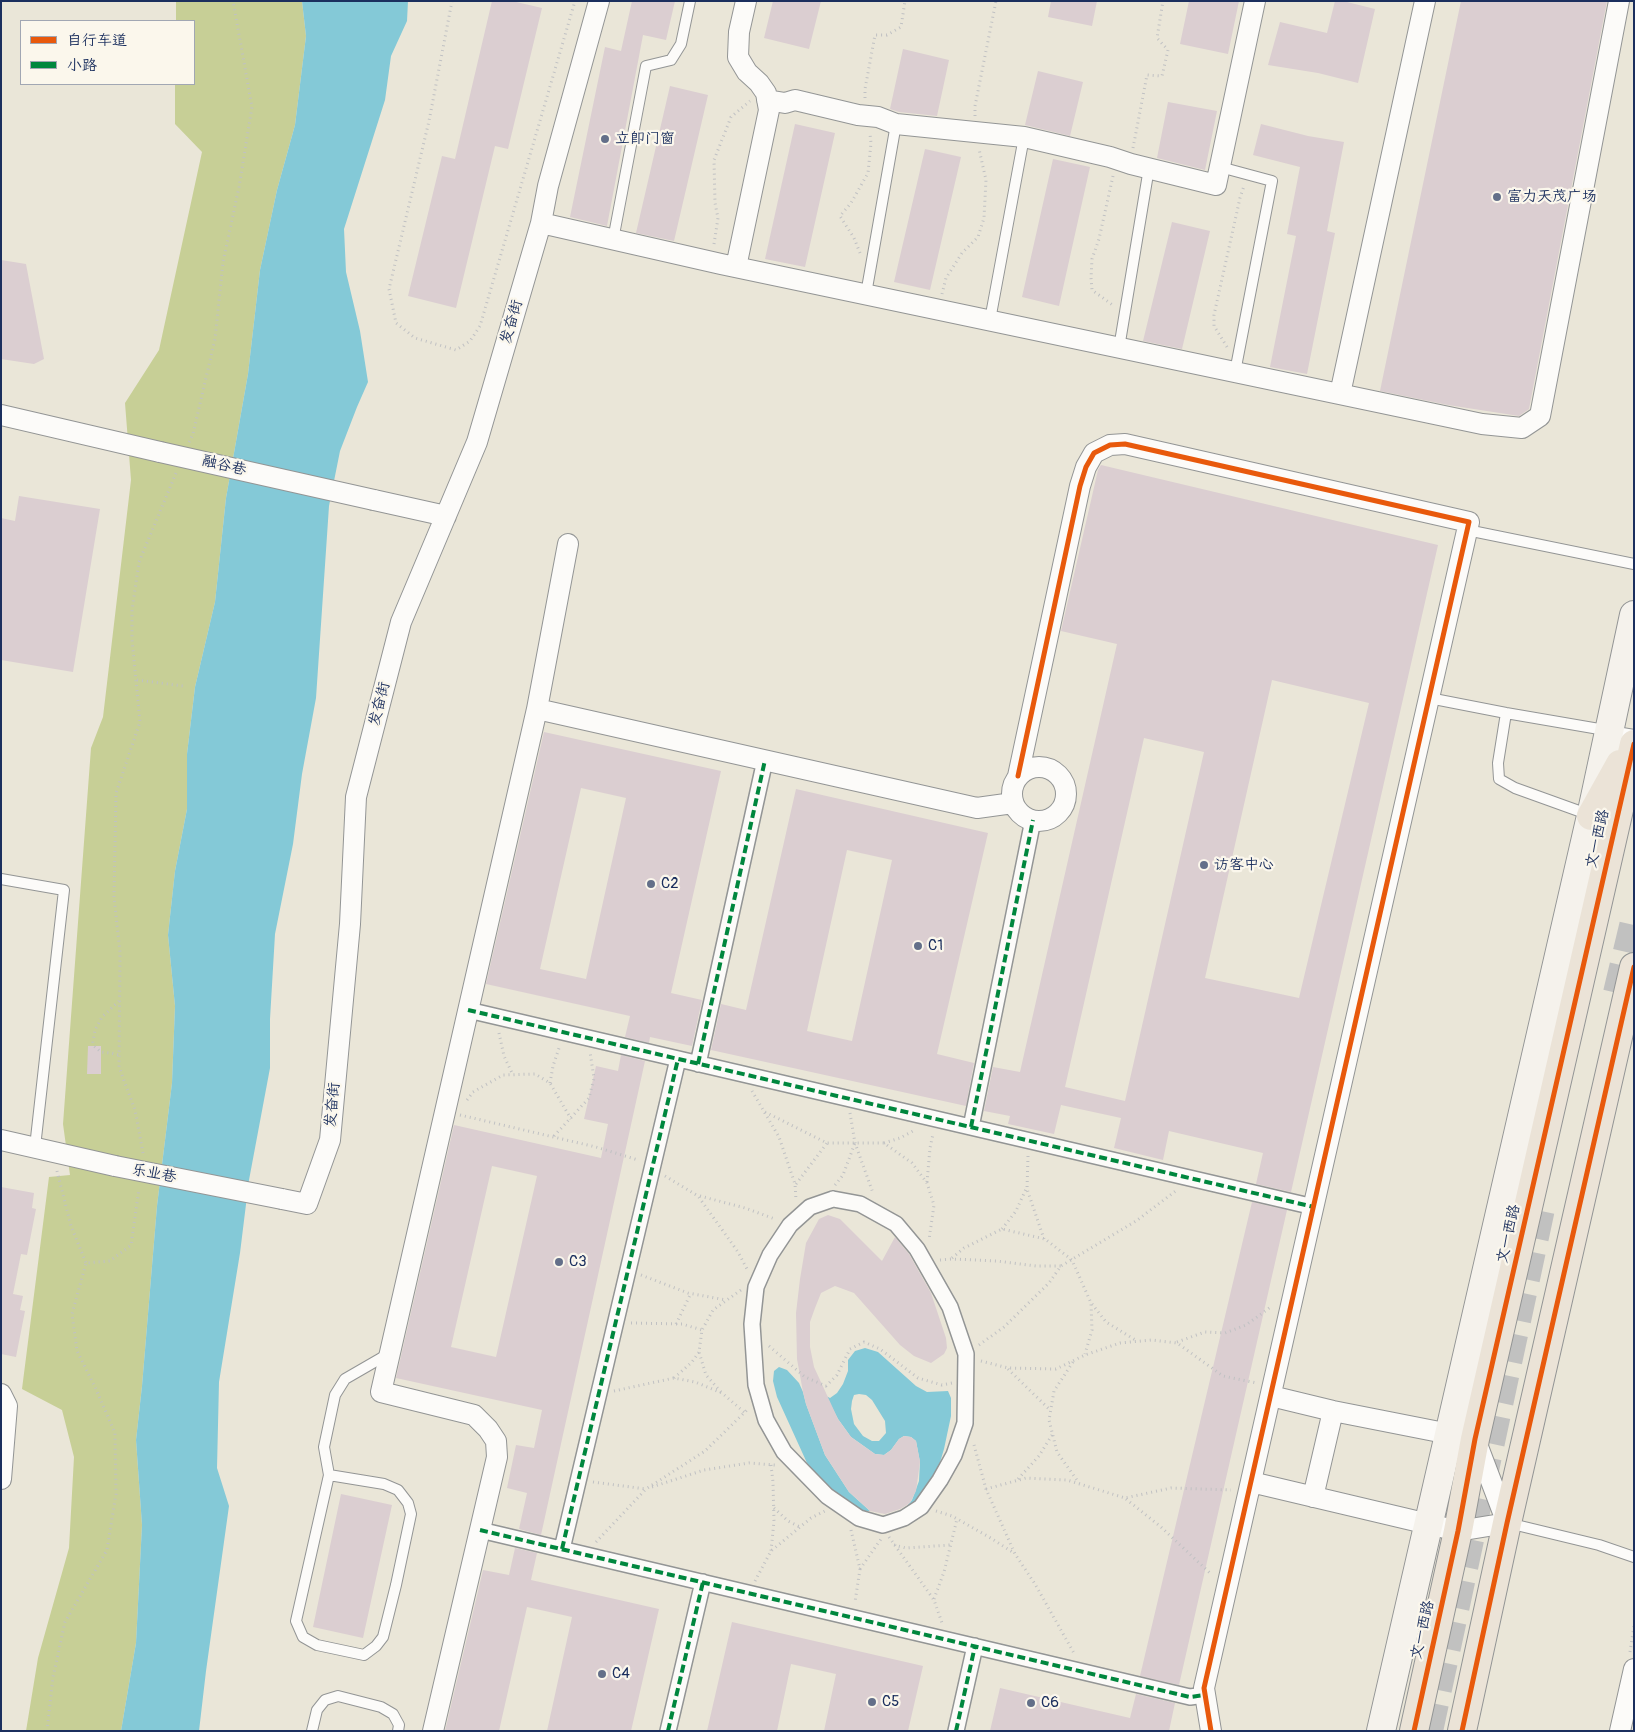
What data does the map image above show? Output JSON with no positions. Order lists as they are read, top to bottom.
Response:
{
  "streets": {
    "main road": ["文一西路"],
    "street": ["发奋街", "融谷巷", "乐业巷"]
  },
  "crossings": [
    ["发奋街", "融谷巷"],
    ["发奋街", "乐业巷"]
  ],
  "places": [
    "立即门窗",
    "富力天茂广场",
    "访客中心",
    "C2",
    "C1",
    "C3",
    "C4",
    "C5",
    "C6"
  ],
  "legend": ["自行车道", "小路"]
}
